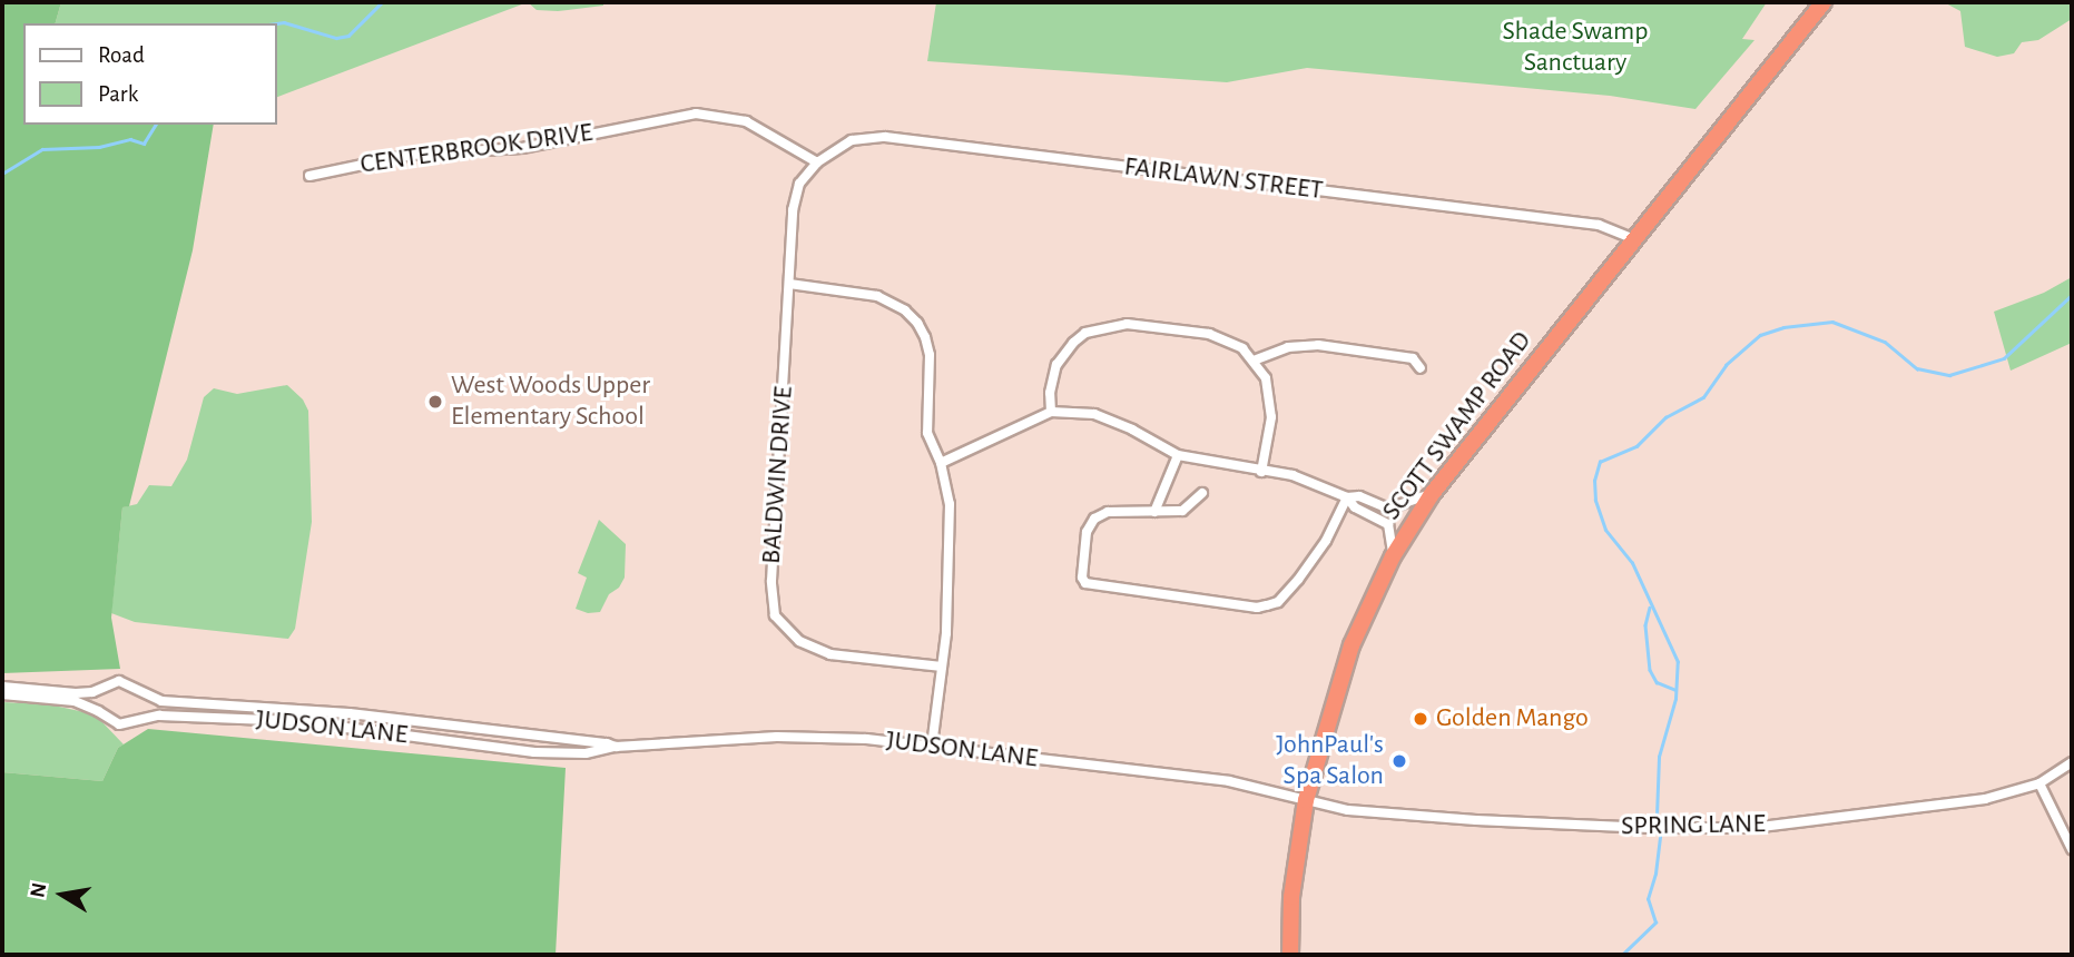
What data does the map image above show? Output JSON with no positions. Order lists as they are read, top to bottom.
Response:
{
  "streets": {
    "highway": ["SCOTT SWAMP ROAD"],
    "street": [
      "CENTERBROOK DRIVE",
      "FAIRLAWN STREET",
      "BALDWIN DRIVE",
      "JUDSON LANE",
      "SPRING LANE"
    ]
  },
  "crossings": [
    ["CENTERBROOK DRIVE", "FAIRLAWN STREET"],
    ["CENTERBROOK DRIVE", "BALDWIN DRIVE"],
    ["FAIRLAWN STREET", "SCOTT SWAMP ROAD"],
    ["FAIRLAWN STREET", "BALDWIN DRIVE"],
    ["SCOTT SWAMP ROAD", "JUDSON LANE"],
    ["SCOTT SWAMP ROAD", "SPRING LANE"],
    ["JUDSON LANE", "SPRING LANE"]
  ],
  "parks": ["Shade Swamp Sanctuary"],
  "places": ["West Woods Upper Elementary School", "Golden Mango", "JohnPaul's Spa Salon"],
  "legend": ["Road", "Park"],
  "north": "left"
}
